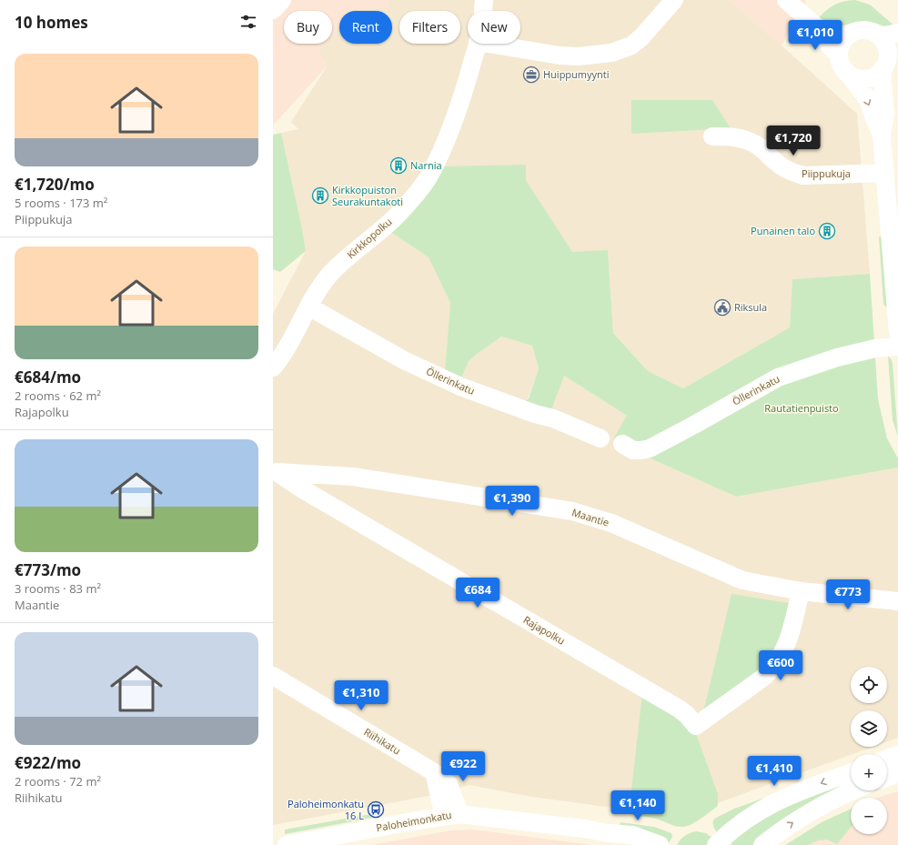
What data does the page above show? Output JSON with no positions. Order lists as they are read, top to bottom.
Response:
{
  "streets": {
    "street": [
      "Piippukuja",
      "Kirkkopolku",
      "Öllerinkatu",
      "Maantie",
      "Rajapolku",
      "Riihikatu",
      "Paloheimonkatu"
    ]
  },
  "crossings": [
    ["Kirkkopolku", "Öllerinkatu"],
    ["Maantie", "Rajapolku"],
    ["Riihikatu", "Paloheimonkatu"]
  ],
  "parks": ["Rautatienpuisto"],
  "places": {
    "office": ["Huippumyynti"],
    "building": ["Narnia", "Kirkkopuiston Seurakuntakoti", "Punainen talo"],
    "public building": ["Riksula"],
    "bus stop": ["Paloheimonkatu 16 L"]
  },
  "page": {
    "heading": "10 homes",
    "chip": [
      "Buy",
      "Rent",
      "Filters",
      "New"
    ],
    "price": [
      "€1,010",
      "€1,720",
      "€1,390",
      "€684",
      "€773",
      "€600",
      "€1,310",
      "€922",
      "€1,410",
      "€1,140"
    ],
    "list": [
      {
        "name": "€1,720/mo",
        "note": "5 rooms · 173 m² · Piippukuja"
      },
      {
        "name": "€684/mo",
        "note": "2 rooms · 62 m² · Rajapolku"
      },
      {
        "name": "€773/mo",
        "note": "3 rooms · 83 m² · Maantie"
      },
      {
        "name": "€922/mo",
        "note": "2 rooms · 72 m² · Riihikatu"
      }
    ],
    "map_buttons": ["+", "−"]
  }
}
